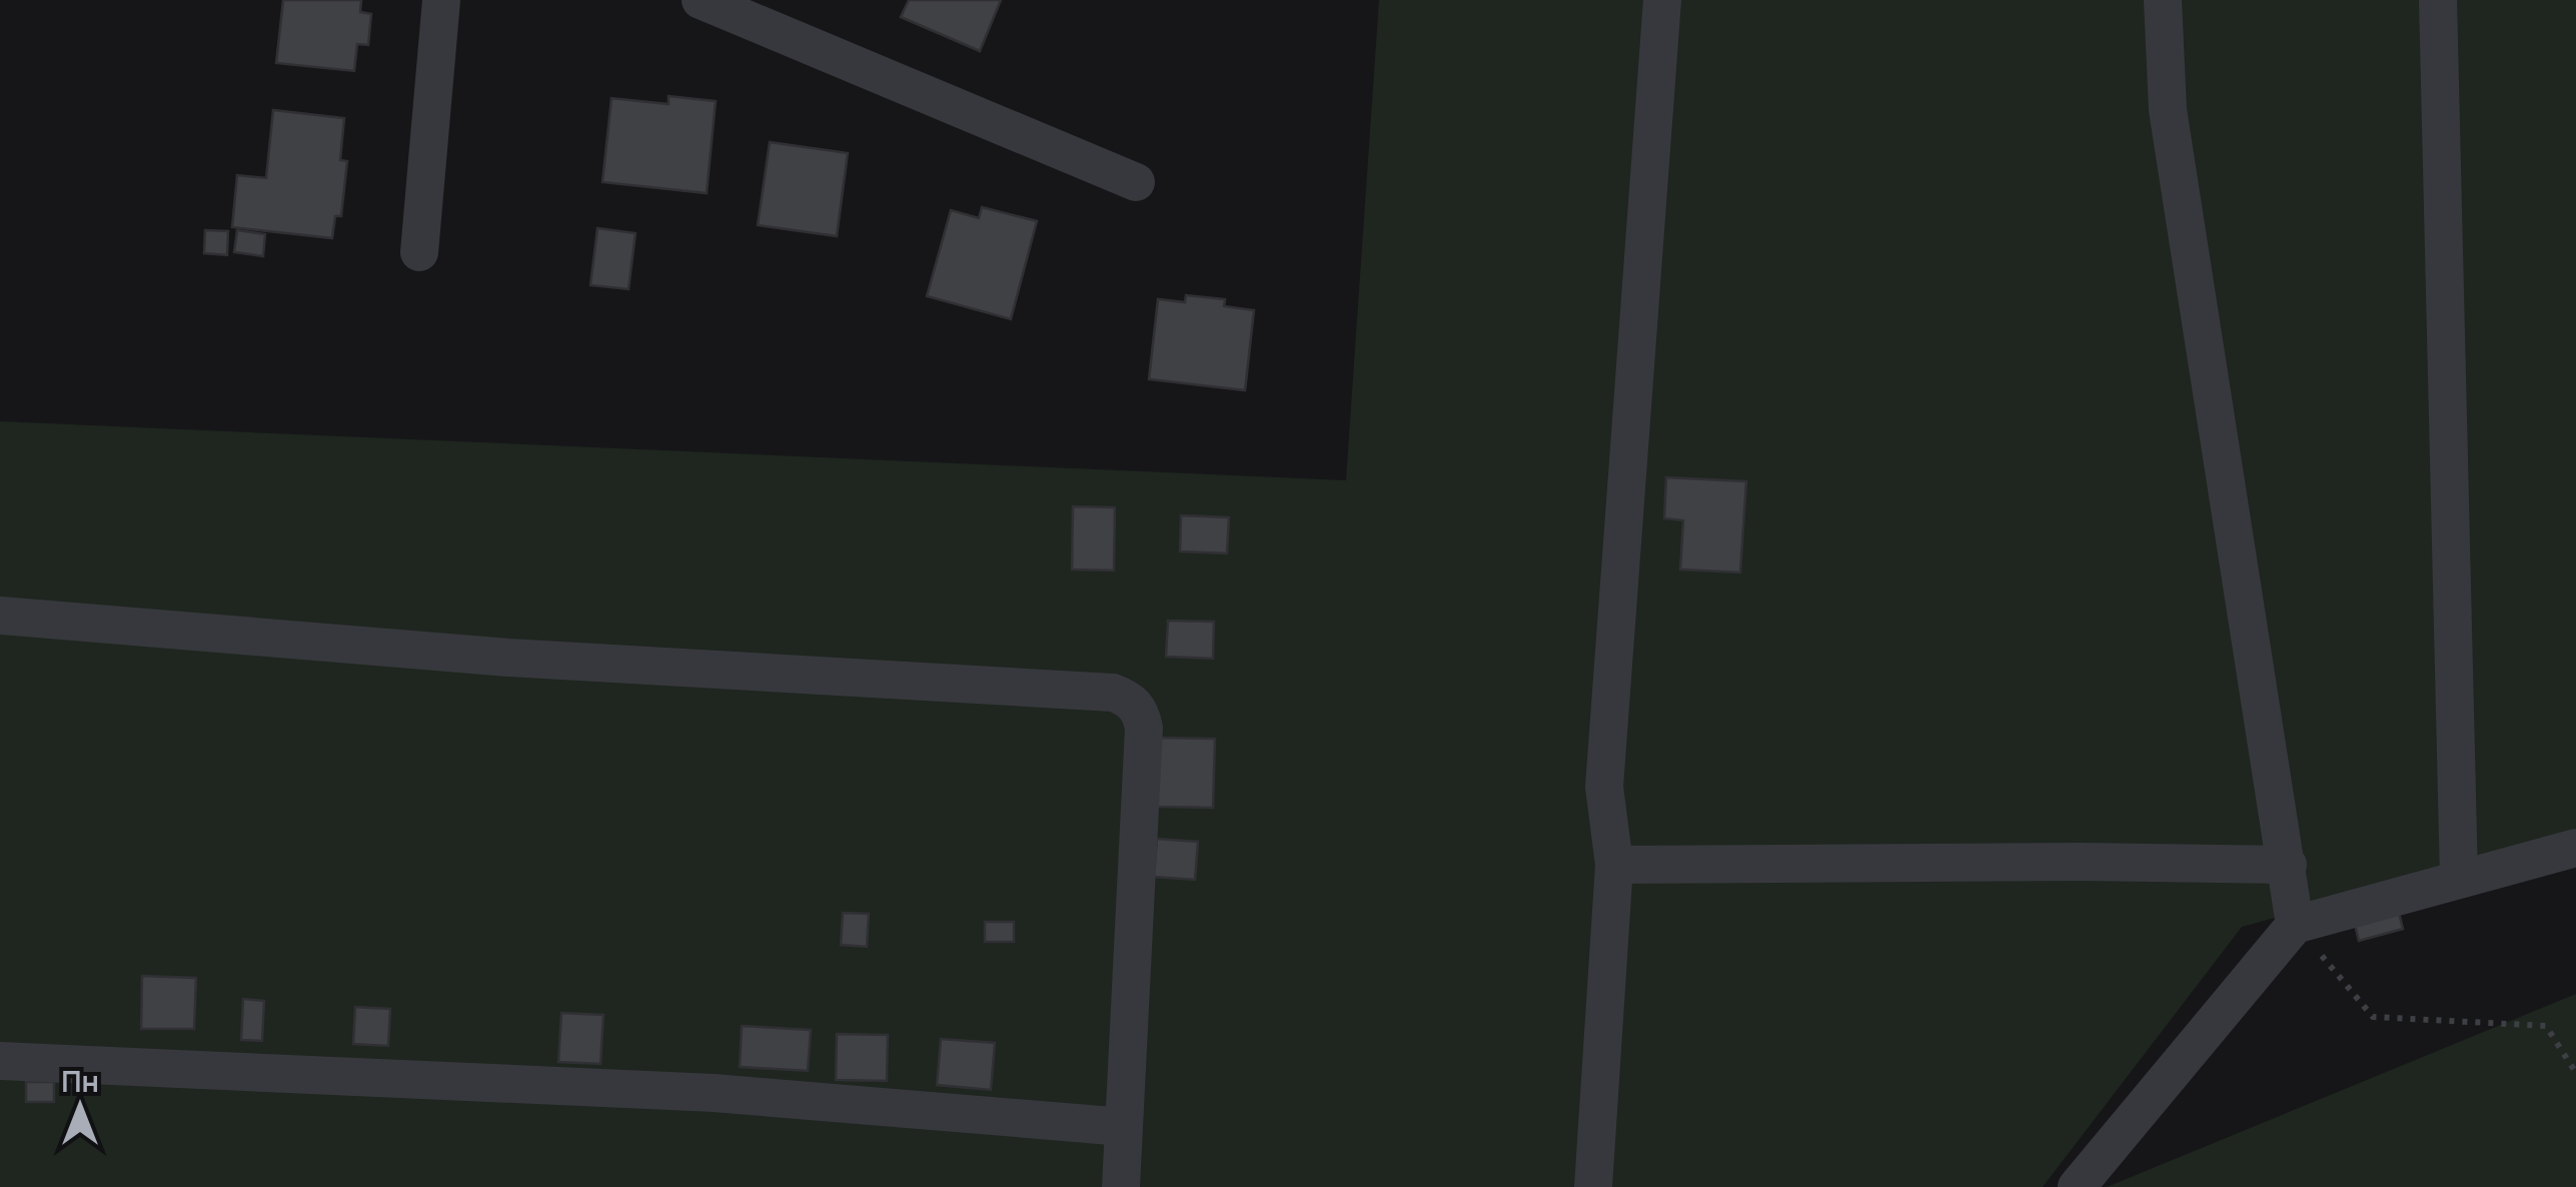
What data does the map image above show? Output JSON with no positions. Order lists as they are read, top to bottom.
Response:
{
  "north": "top"
}
